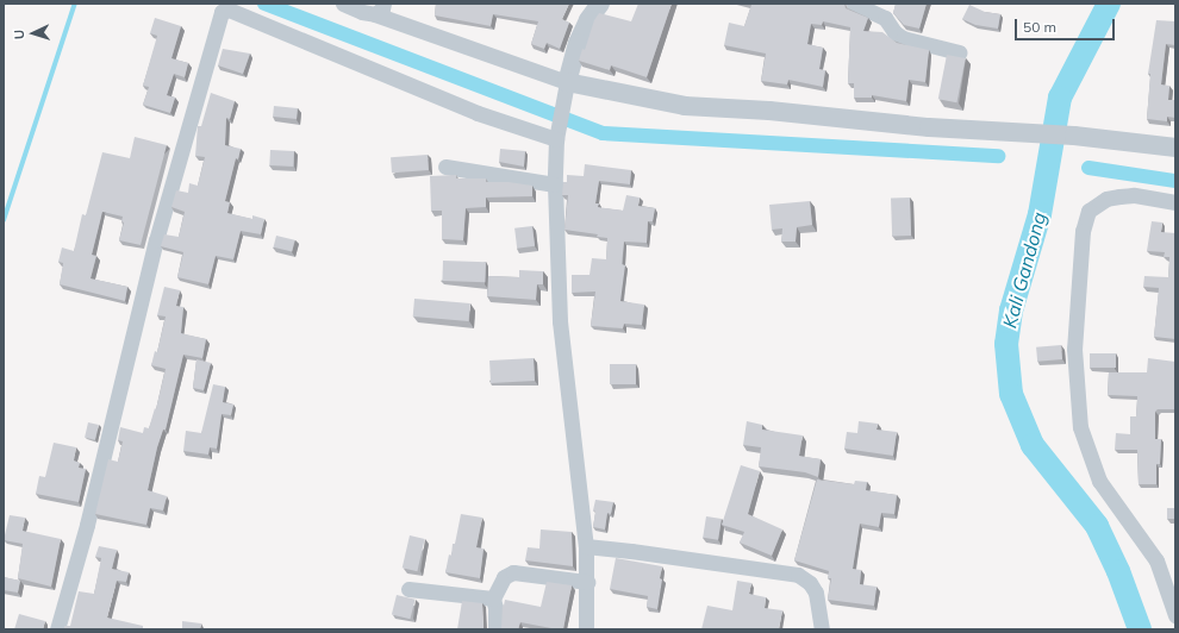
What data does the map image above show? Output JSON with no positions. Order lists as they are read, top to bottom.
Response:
{
  "water": ["Kali Gandong"],
  "scale_bar": "50 m",
  "north": "left"
}
